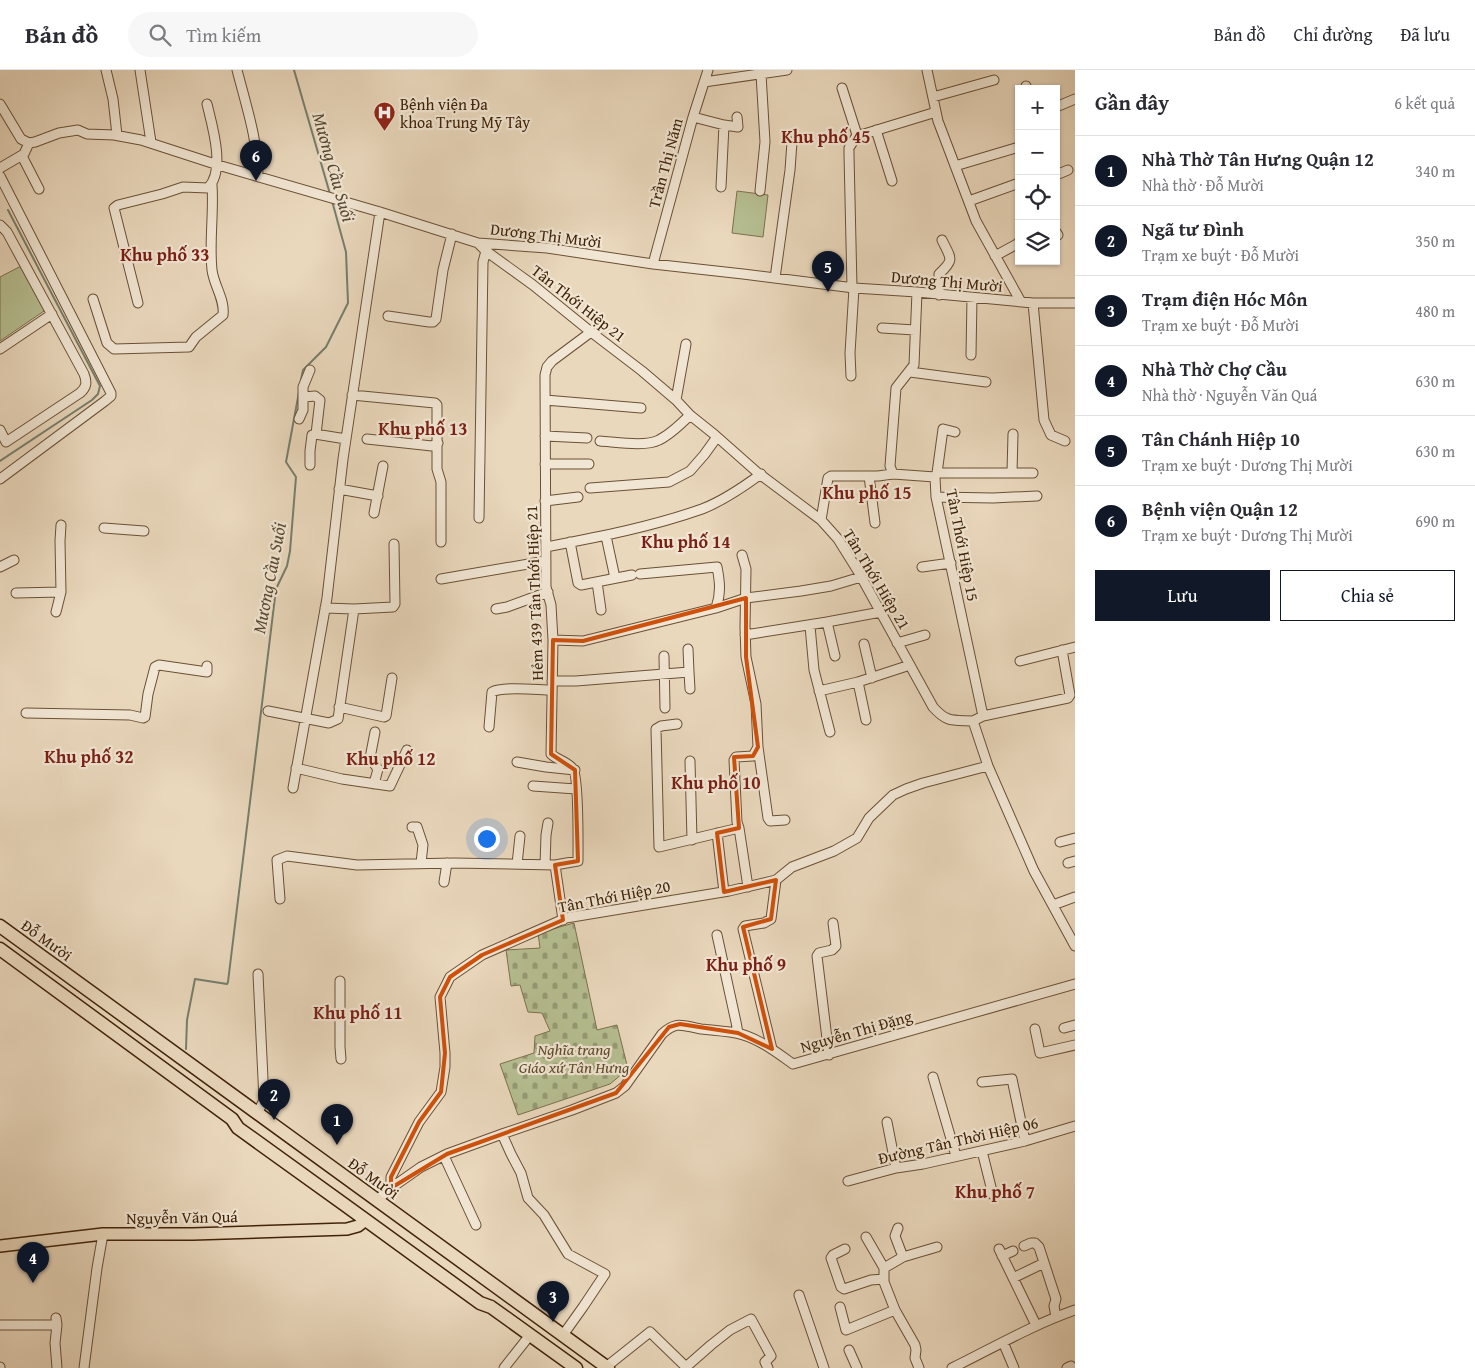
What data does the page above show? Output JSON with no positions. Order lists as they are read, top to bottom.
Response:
{
  "streets": {
    "highway": ["Đỗ Mười"],
    "main road": ["Nguyễn Văn Quá"],
    "street": [
      "Trần Thị Năm",
      "Dương Thị Mười",
      "Tân Thới Hiệp 21",
      "Tân Thới Hiệp 15",
      "Hẻm 439 Tân Thới Hiệp 21",
      "Tân Thới Hiệp 20",
      "Nguyễn Thị Đặng",
      "Đường Tân Thời Hiệp 06"
    ]
  },
  "crossings": [
    ["Trần Thị Năm", "Dương Thị Mười"],
    ["Dương Thị Mười", "Tân Thới Hiệp 21"],
    ["Tân Thới Hiệp 21", "Tân Thới Hiệp 15"],
    ["Tân Thới Hiệp 21", "Hẻm 439 Tân Thới Hiệp 21"],
    ["Tân Thới Hiệp 20", "Nguyễn Thị Đặng"],
    ["Đỗ Mười", "Nguyễn Thị Đặng"]
  ],
  "districts": [
    "Khu phố 45",
    "Khu phố 33",
    "Khu phố 13",
    "Khu phố 15",
    "Khu phố 14",
    "Khu phố 32",
    "Khu phố 12",
    "Khu phố 10",
    "Khu phố 9",
    "Khu phố 11",
    "Khu phố 7"
  ],
  "water": ["Mương Cầu Suối"],
  "parks": ["Nghĩa trang Giáo xứ Tân Hưng"],
  "places": {
    "hospital": ["Bệnh viện Đa khoa Trung Mỹ Tây"]
  },
  "page": {
    "header": "Bản đồ",
    "search": "Tìm kiếm",
    "nav": ["Bản đồ", "Chỉ đường", "Đã lưu"],
    "heading": ["Gần đây", "6 kết quả"],
    "map_buttons": ["+", "−"],
    "list": [
      {
        "mark": "1",
        "name": "Nhà Thờ Tân Hưng Quận 12",
        "note": "Nhà thờ · Đỗ Mười",
        "value": "340 m"
      },
      {
        "mark": "2",
        "name": "Ngã tư Đình",
        "note": "Trạm xe buýt · Đỗ Mười",
        "value": "350 m"
      },
      {
        "mark": "3",
        "name": "Trạm điện Hóc Môn",
        "note": "Trạm xe buýt · Đỗ Mười",
        "value": "480 m"
      },
      {
        "mark": "4",
        "name": "Nhà Thờ Chợ Cầu",
        "note": "Nhà thờ · Nguyễn Văn Quá",
        "value": "630 m"
      },
      {
        "mark": "5",
        "name": "Tân Chánh Hiệp 10",
        "note": "Trạm xe buýt · Dương Thị Mười",
        "value": "630 m"
      },
      {
        "mark": "6",
        "name": "Bệnh viện Quận 12",
        "note": "Trạm xe buýt · Dương Thị Mười",
        "value": "690 m"
      }
    ],
    "pins": [
      "6",
      "5",
      "2",
      "1",
      "4",
      "3"
    ],
    "buttons": ["Lưu", "Chia sẻ"]
  }
}
